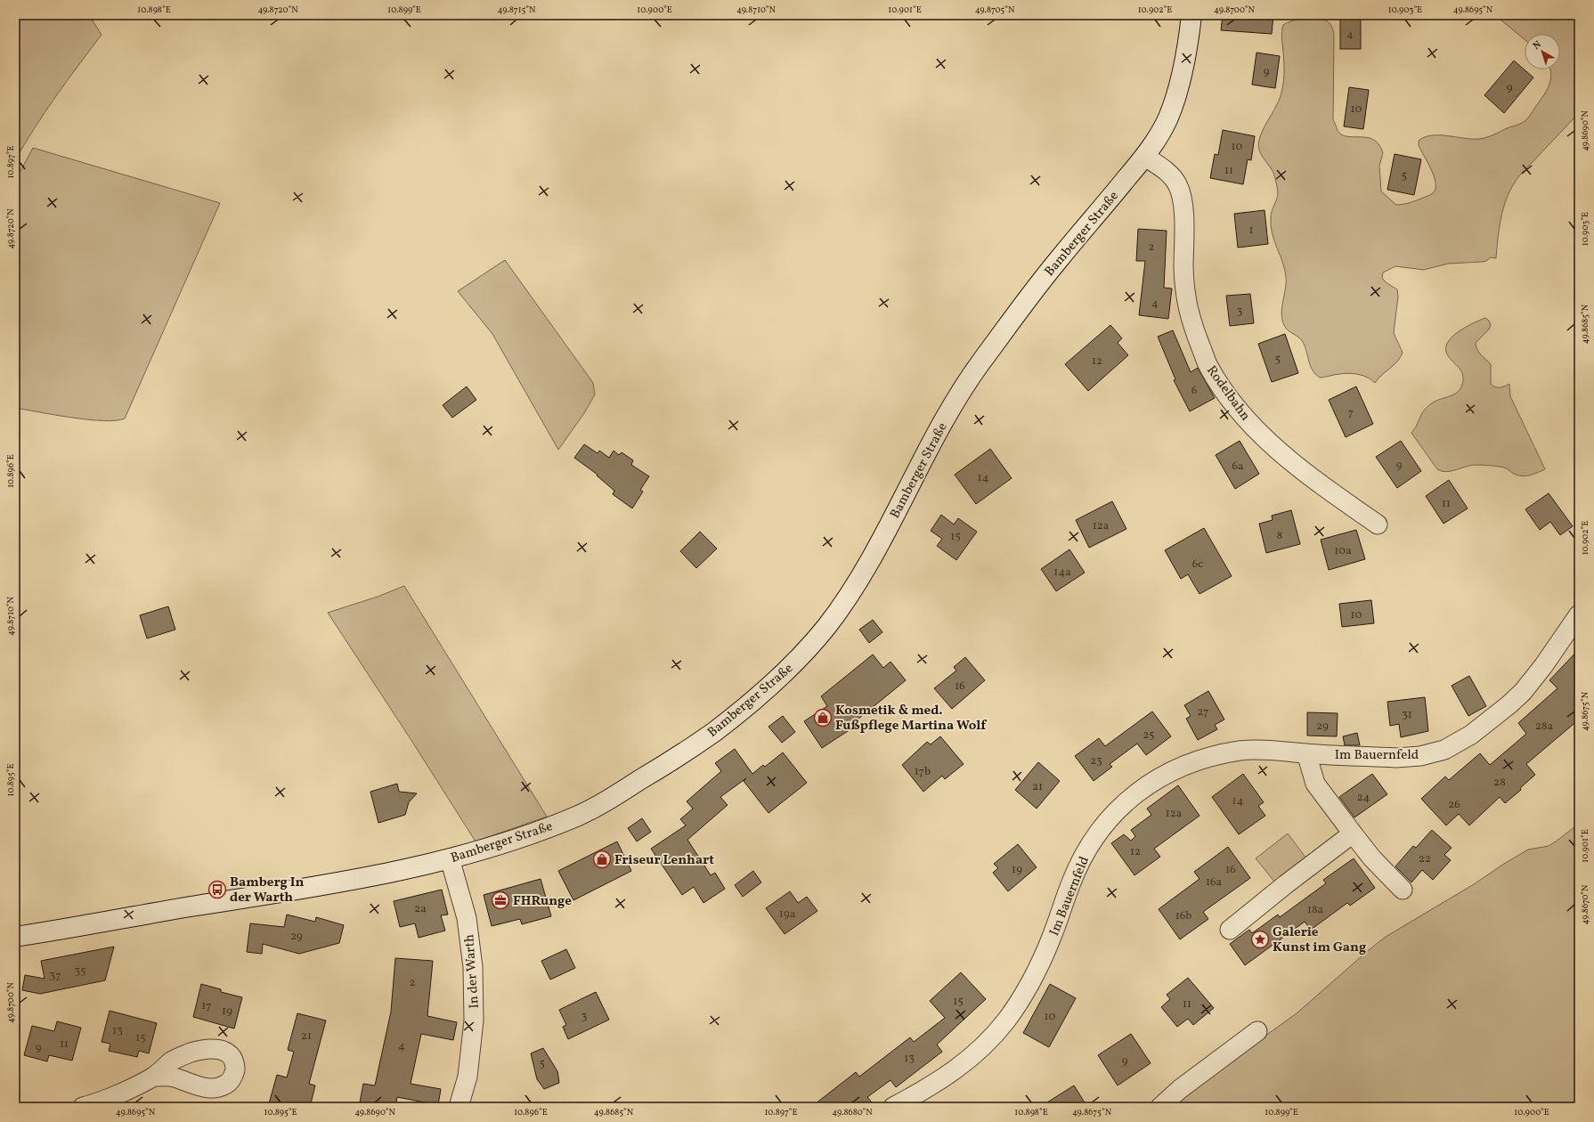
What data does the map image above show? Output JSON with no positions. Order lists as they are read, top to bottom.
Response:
{
  "streets": {
    "street": [
      "Bamberger Straße",
      "Rodelbahn",
      "Im Bauernfeld",
      "In der Warth"
    ]
  },
  "crossings": [
    ["Bamberger Straße", "Rodelbahn"],
    ["Bamberger Straße", "In der Warth"]
  ],
  "places": {
    "shop": ["Kosmetik & med. Fußpflege Martina Wolf", "Friseur Lenhart"],
    "bus stop": ["Bamberg In der Warth"],
    "office": ["FHRunge"],
    "place": ["Galerie Kunst im Gang"]
  },
  "house_numbers": [
    "4",
    "9",
    "9",
    "10",
    "10",
    "11",
    "5",
    "1",
    "2",
    "4",
    "3",
    "5",
    "12",
    "6",
    "7",
    "9",
    "6a",
    "14",
    "11",
    "12a",
    "8",
    "15",
    "10a",
    "6c",
    "14a",
    "10",
    "16",
    "27",
    "31",
    "29",
    "28a",
    "25",
    "23",
    "17b",
    "28",
    "21",
    "24",
    "14",
    "26",
    "12a",
    "12",
    "22",
    "19",
    "16",
    "16a",
    "2a",
    "18a",
    "19a",
    "16b",
    "29",
    "35",
    "37",
    "2",
    "15",
    "11",
    "17",
    "19",
    "3",
    "10",
    "13",
    "21",
    "15",
    "11",
    "4",
    "9",
    "13",
    "9",
    "5"
  ],
  "north": "top left",
  "coordinates": [
    "10.898°E",
    "49.8720°N",
    "10.899°E",
    "49.8715°N",
    "10.900°E",
    "49.8710°N",
    "10.901°E",
    "49.8705°N",
    "10.902°E",
    "49.8700°N",
    "10.903°E",
    "49.8695°N",
    "49.8690°N",
    "10.897°E",
    "49.8685°N",
    "10.896°E",
    "49.8675°N",
    "10.895°E",
    "49.8670°N",
    "49.8680°N"
  ]
}
